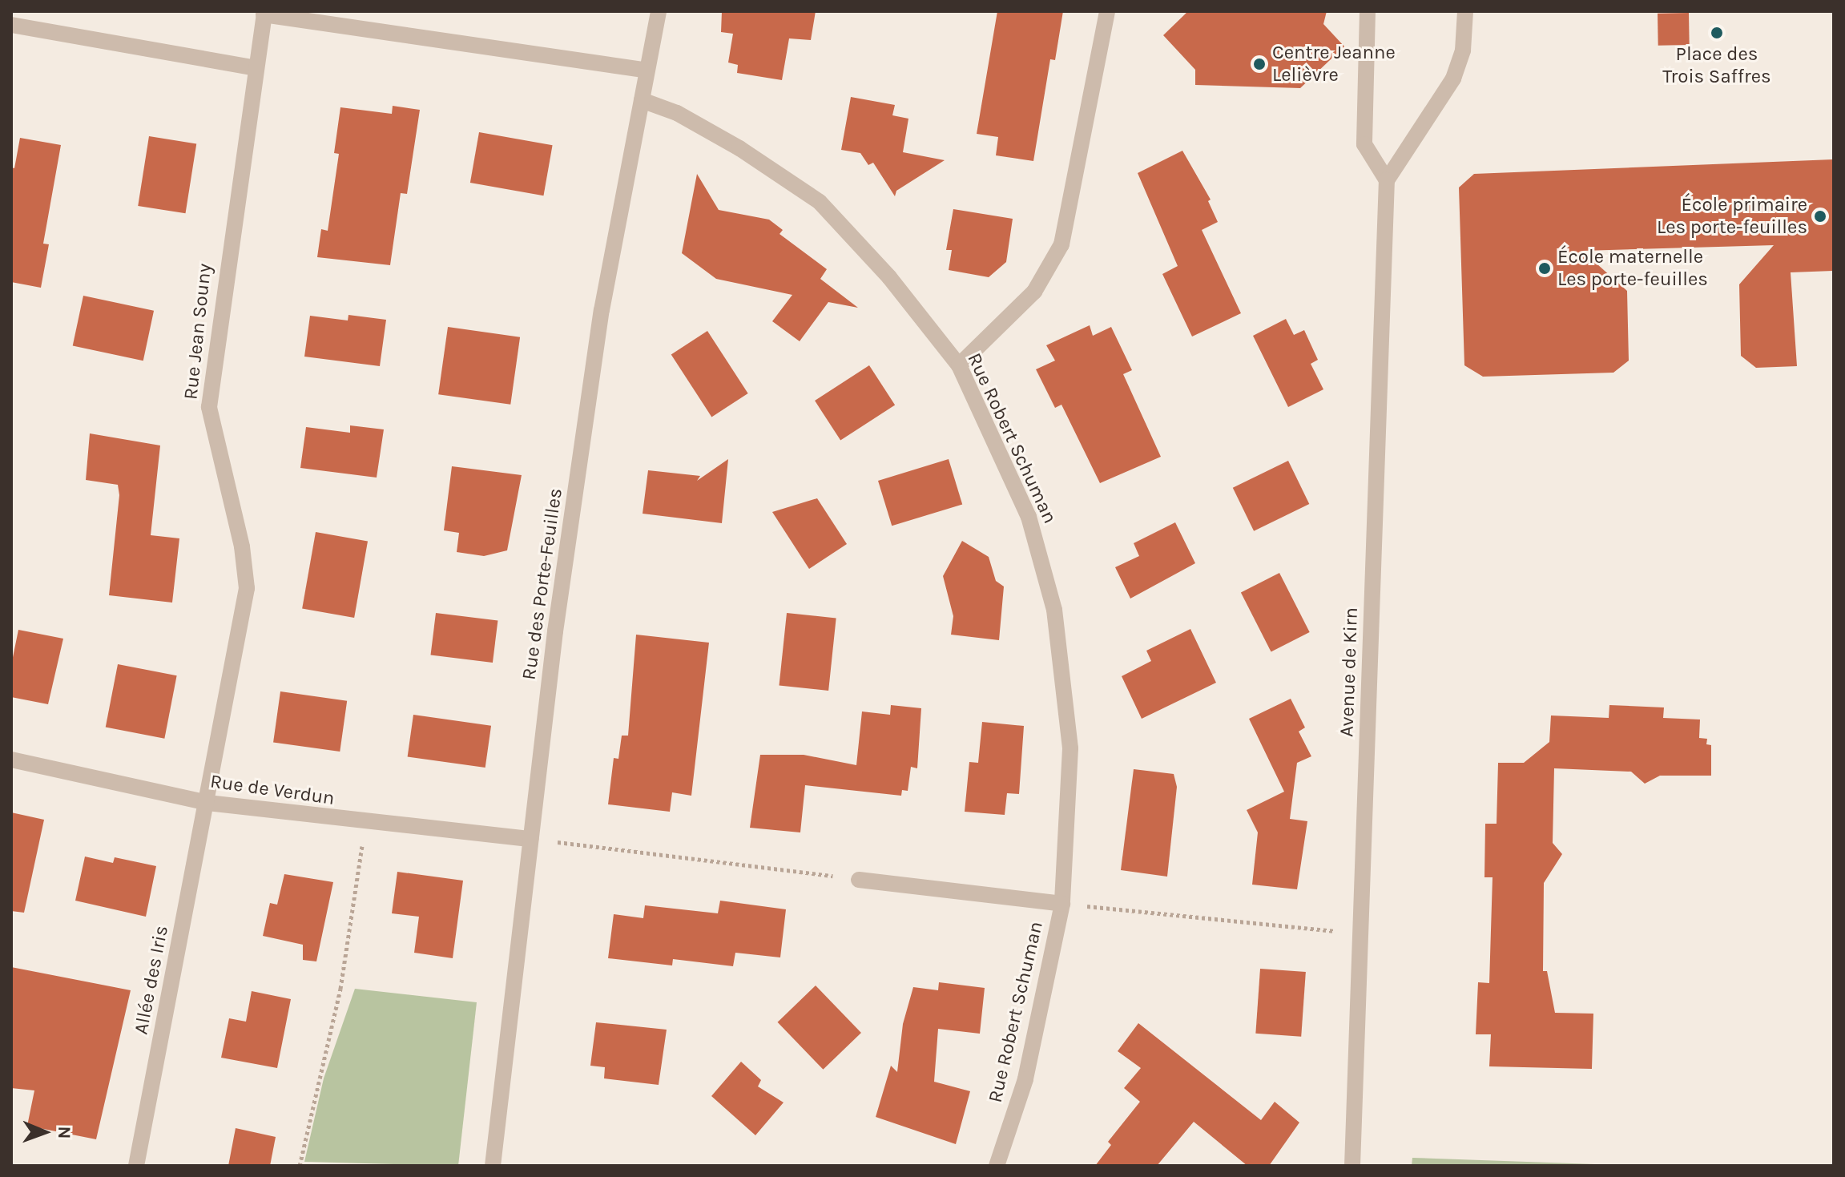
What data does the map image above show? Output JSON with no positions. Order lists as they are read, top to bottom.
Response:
{
  "streets": {
    "street": [
      "Rue Jean Souny",
      "Rue Robert Schuman",
      "Rue des Porte-Feuilles",
      "Avenue de Kirn",
      "Rue de Verdun",
      "Allée des Iris"
    ]
  },
  "crossings": [
    ["Rue Jean Souny", "Rue de Verdun"],
    ["Rue Jean Souny", "Allée des Iris"],
    ["Rue Robert Schuman", "Rue des Porte-Feuilles"],
    ["Rue des Porte-Feuilles", "Rue de Verdun"],
    ["Rue de Verdun", "Allée des Iris"]
  ],
  "places": [
    "Place des Trois Saffres",
    "Centre Jeanne Lelièvre",
    "École primaire Les porte-feuilles",
    "École maternelle Les porte-feuilles"
  ],
  "north": "right"
}
